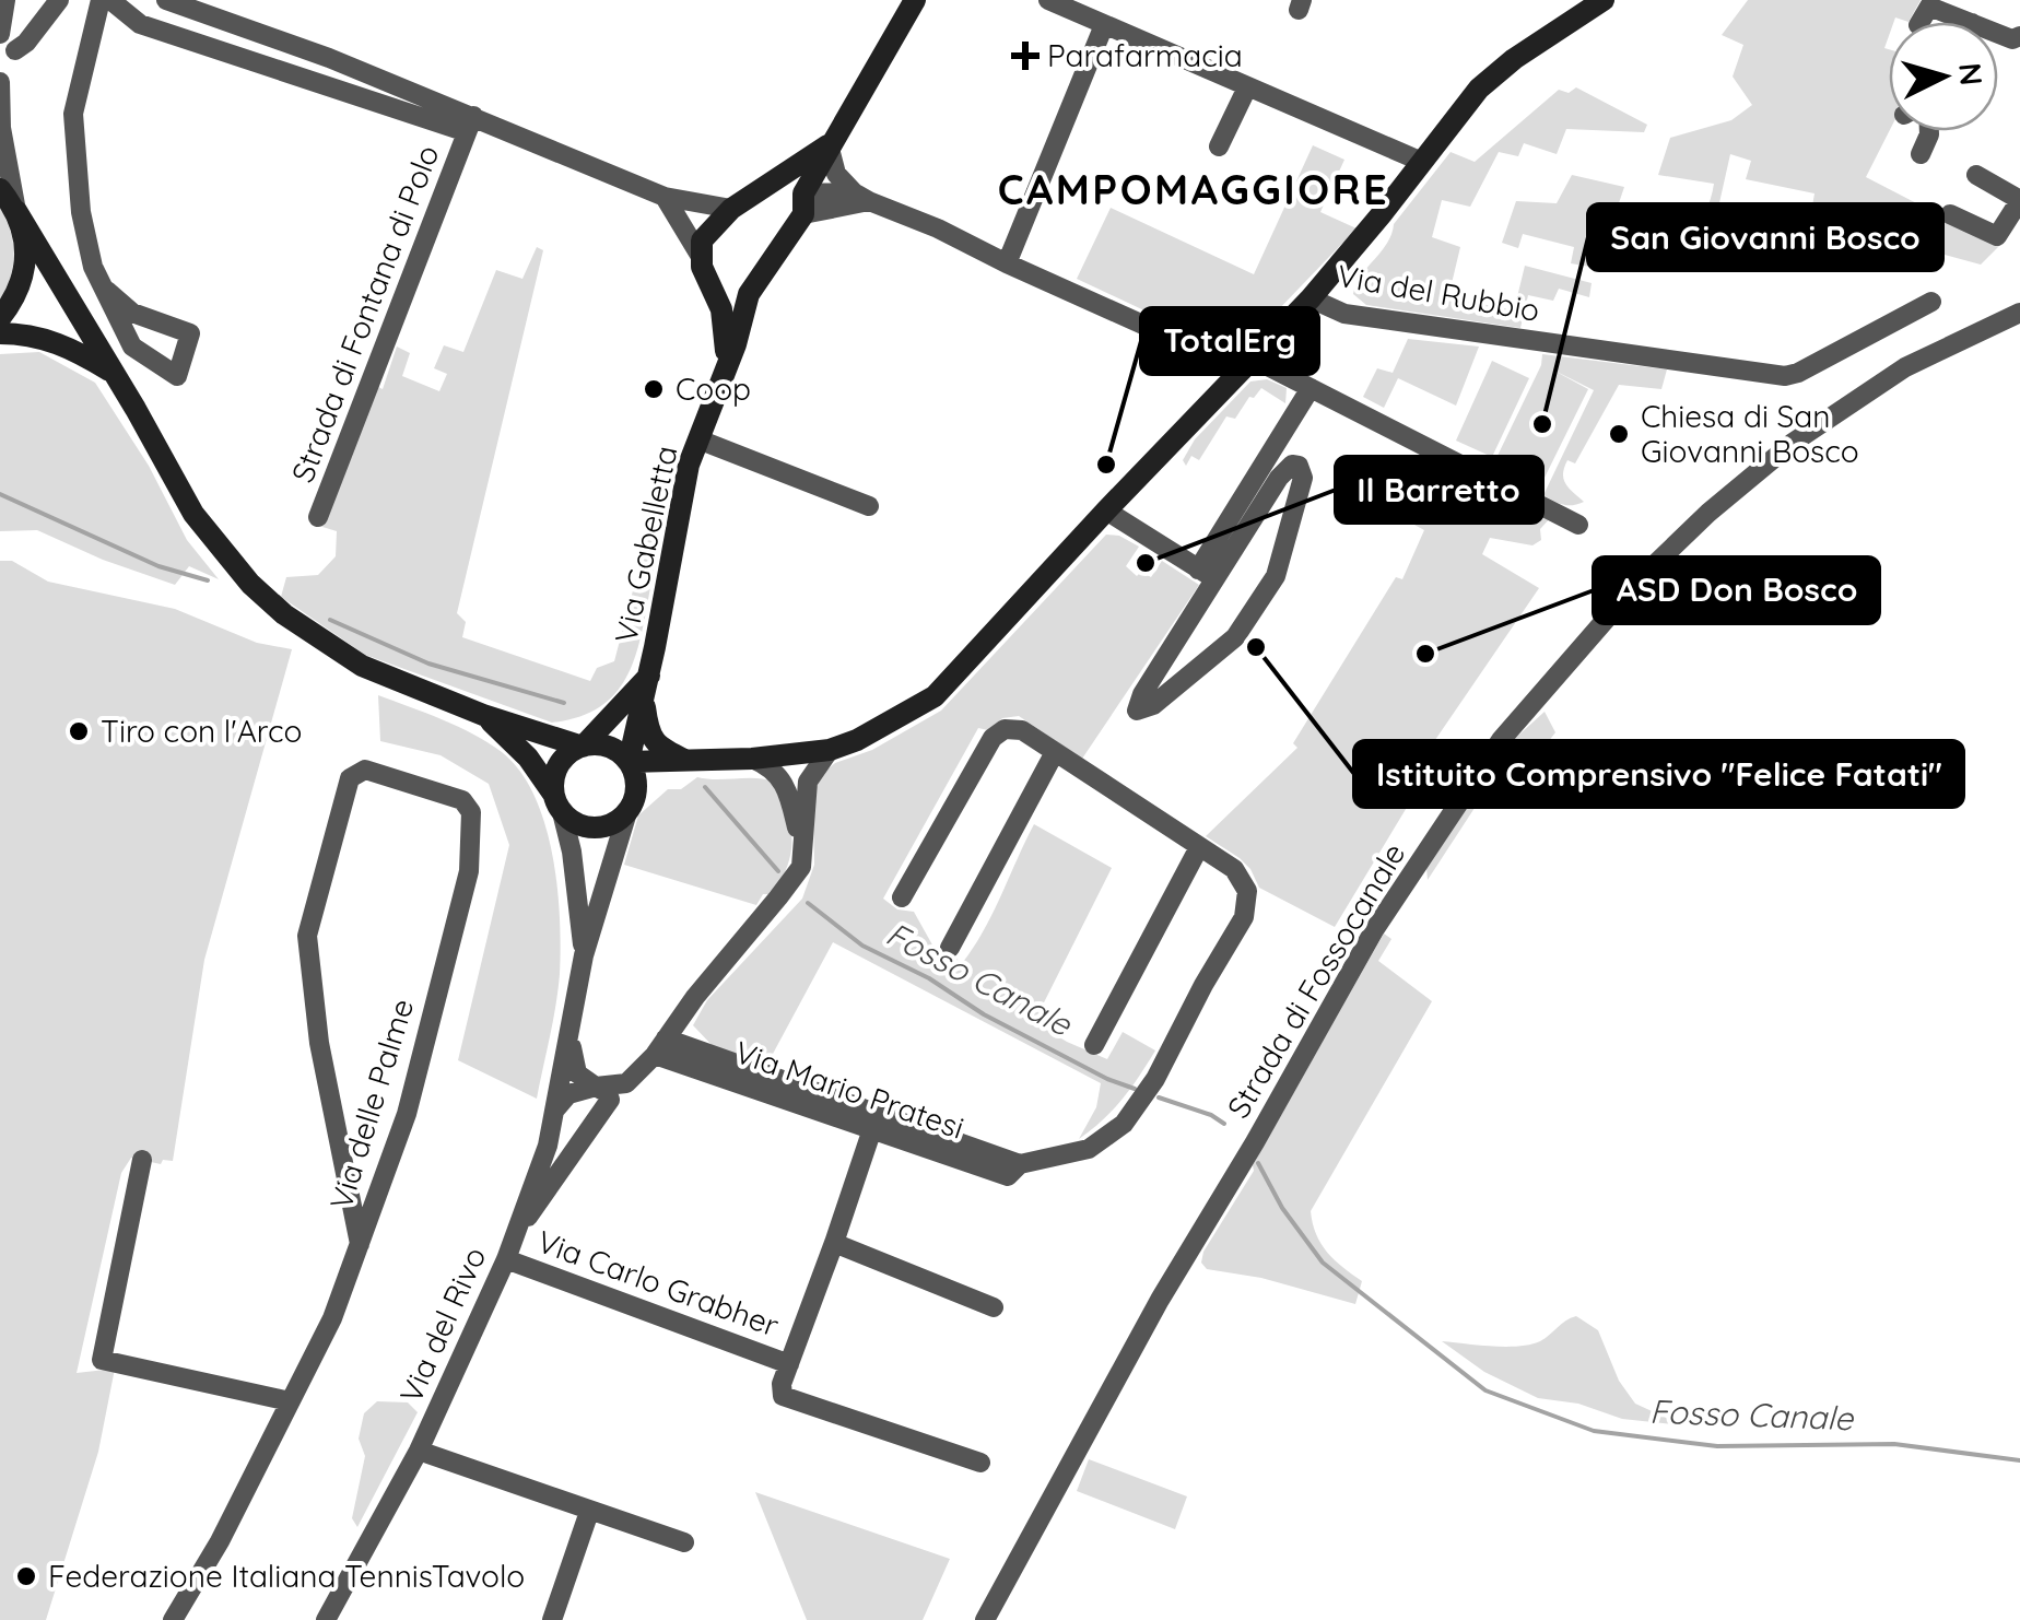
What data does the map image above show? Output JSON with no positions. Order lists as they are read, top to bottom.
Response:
{
  "streets": {
    "street": [
      "Via del Rubbio",
      "Strada di Fontana di Polo",
      "Via Gabelletta",
      "Strada di Fossocanale",
      "Via Mario Pratesi",
      "Via delle Palme",
      "Via Carlo Grabher",
      "Via del Rivo"
    ]
  },
  "crossings": [
    ["Strada di Fontana di Polo", "Via Gabelletta"],
    ["Via Mario Pratesi", "Via Carlo Grabher"],
    ["Via Carlo Grabher", "Via del Rivo"]
  ],
  "districts": ["CAMPOMAGGIORE"],
  "water": ["Fosso Canale"],
  "places": {
    "health": ["Parafarmacia"],
    "other": [
      "Coop",
      "San Giovanni Bosco",
      "Chiesa di San Giovanni Bosco",
      "TotalErg",
      "Il Barretto",
      "Istituito Comprensivo \"Felice Fatati\"",
      "ASD Don Bosco",
      "Tiro con l'Arco",
      "Federazione Italiana TennisTavolo"
    ]
  },
  "north": "right"
}
